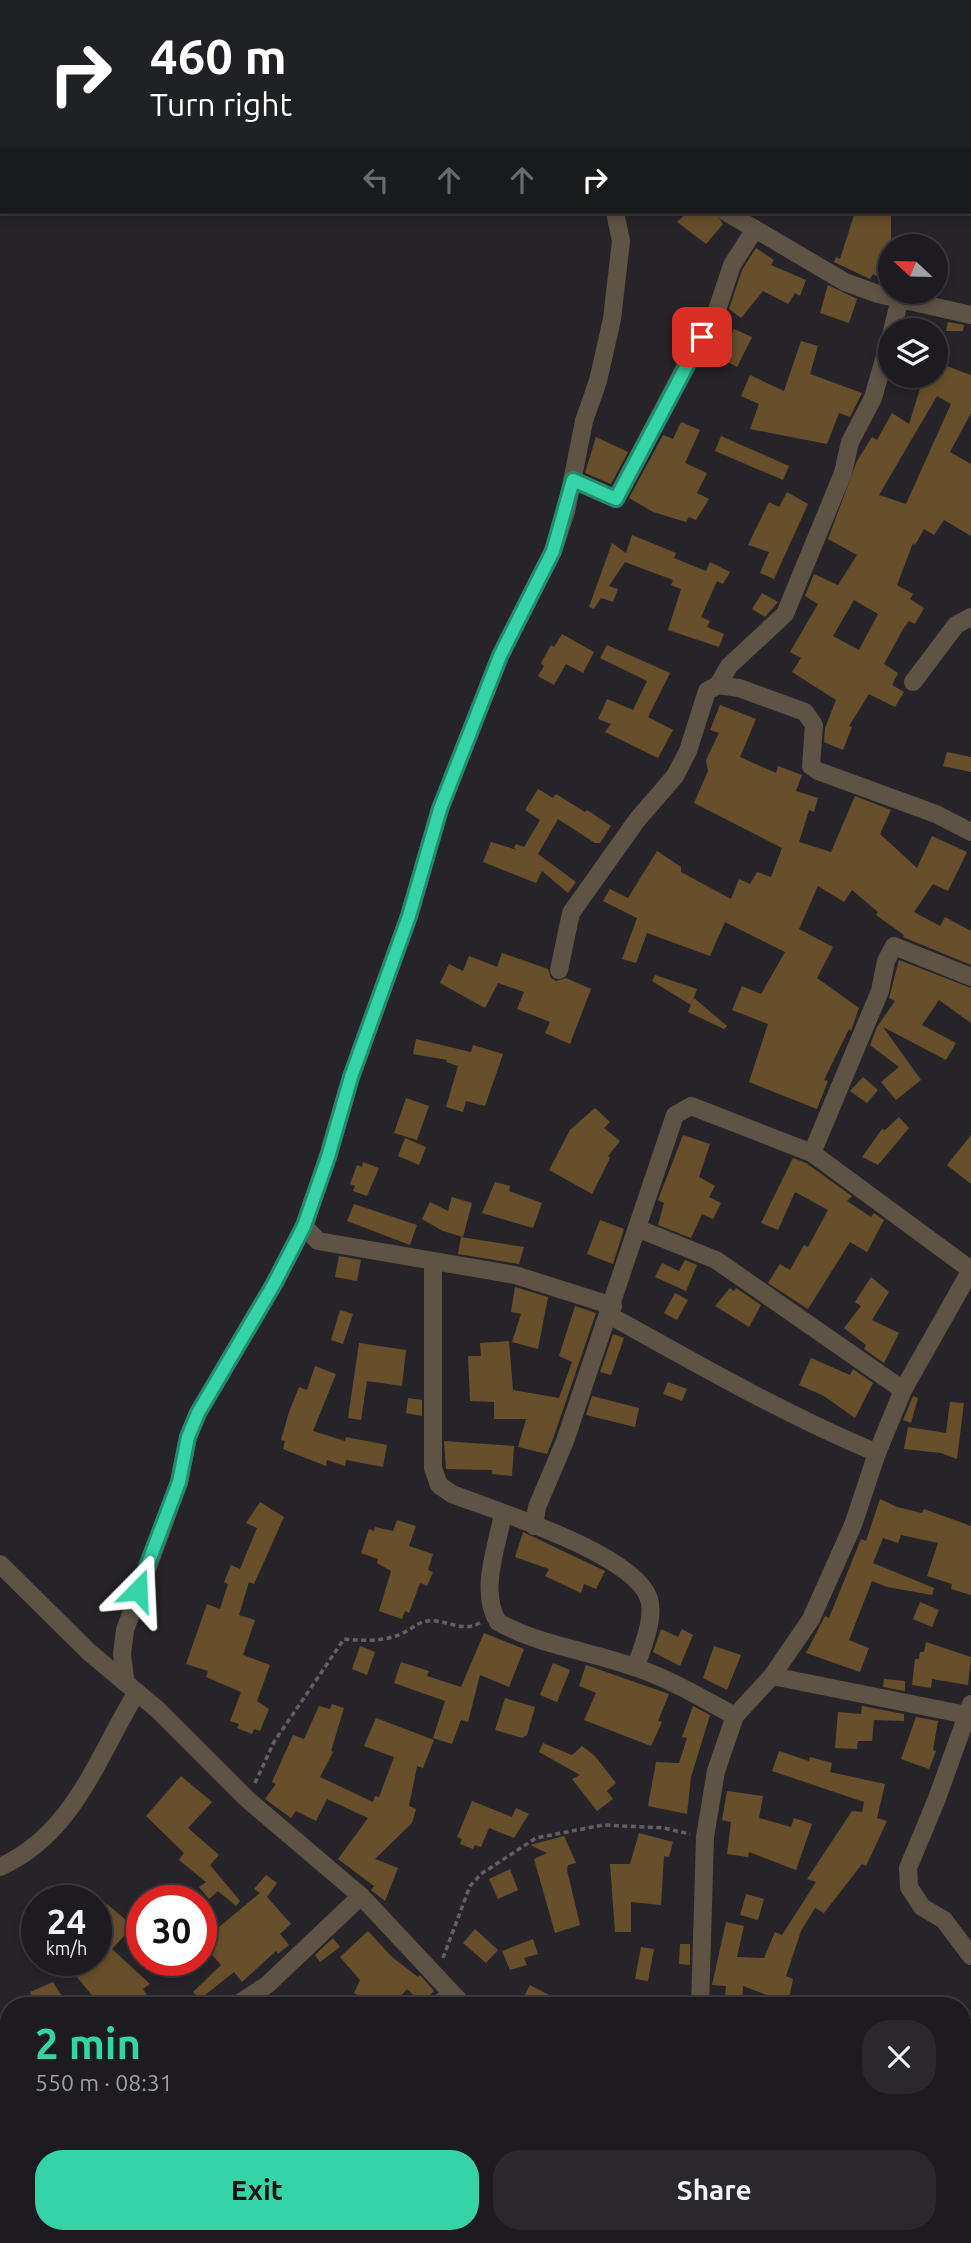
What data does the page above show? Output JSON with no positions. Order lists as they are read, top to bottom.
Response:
{
  "north": "left",
  "page": {
    "turn": ["460 m", "Turn right"],
    "speed": "24 km/h",
    "limit": "30",
    "heading": ["2 min", "550 m · 08:31"],
    "buttons": ["Exit", "Share"]
  }
}
